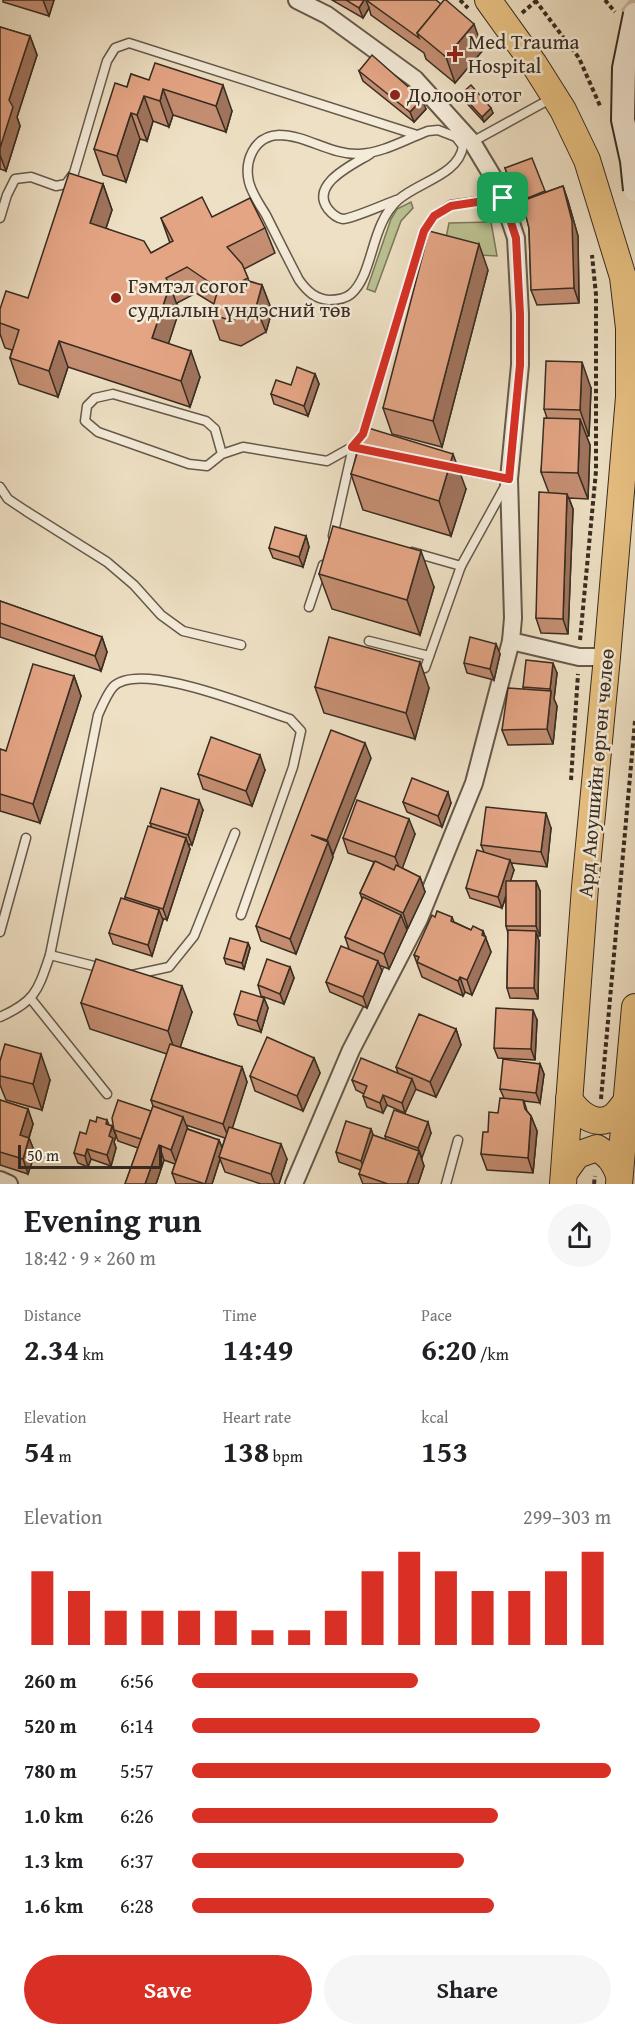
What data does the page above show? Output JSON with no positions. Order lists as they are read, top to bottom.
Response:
{
  "streets": {
    "main road": ["Ард Аюушийн өргөн чөлөө"]
  },
  "places": {
    "health": ["Med Trauma Hospital"],
    "other": ["Долоон отог", "Гэмтэл согог судлалын үндэсний төв"]
  },
  "scale_bar": "50 m",
  "page": {
    "scale": "50 m",
    "heading": ["Evening run", "18:42 · 9 × 260 m"],
    "stats": [
      ["Distance", "2.34 km"],
      ["Time", "14:49"],
      ["Pace", "6:20 /km"],
      ["Elevation", "54 m"],
      ["Heart rate", "138 bpm"],
      ["kcal", "153"]
    ],
    "chart": ["Elevation", "299–303 m"],
    "list": [
      {
        "name": "260 m",
        "note": "6:56"
      },
      {
        "name": "520 m",
        "note": "6:14"
      },
      {
        "name": "780 m",
        "note": "5:57"
      },
      {
        "name": "1.0 km",
        "note": "6:26"
      },
      {
        "name": "1.3 km",
        "note": "6:37"
      },
      {
        "name": "1.6 km",
        "note": "6:28"
      }
    ],
    "buttons": ["Save", "Share"]
  }
}
